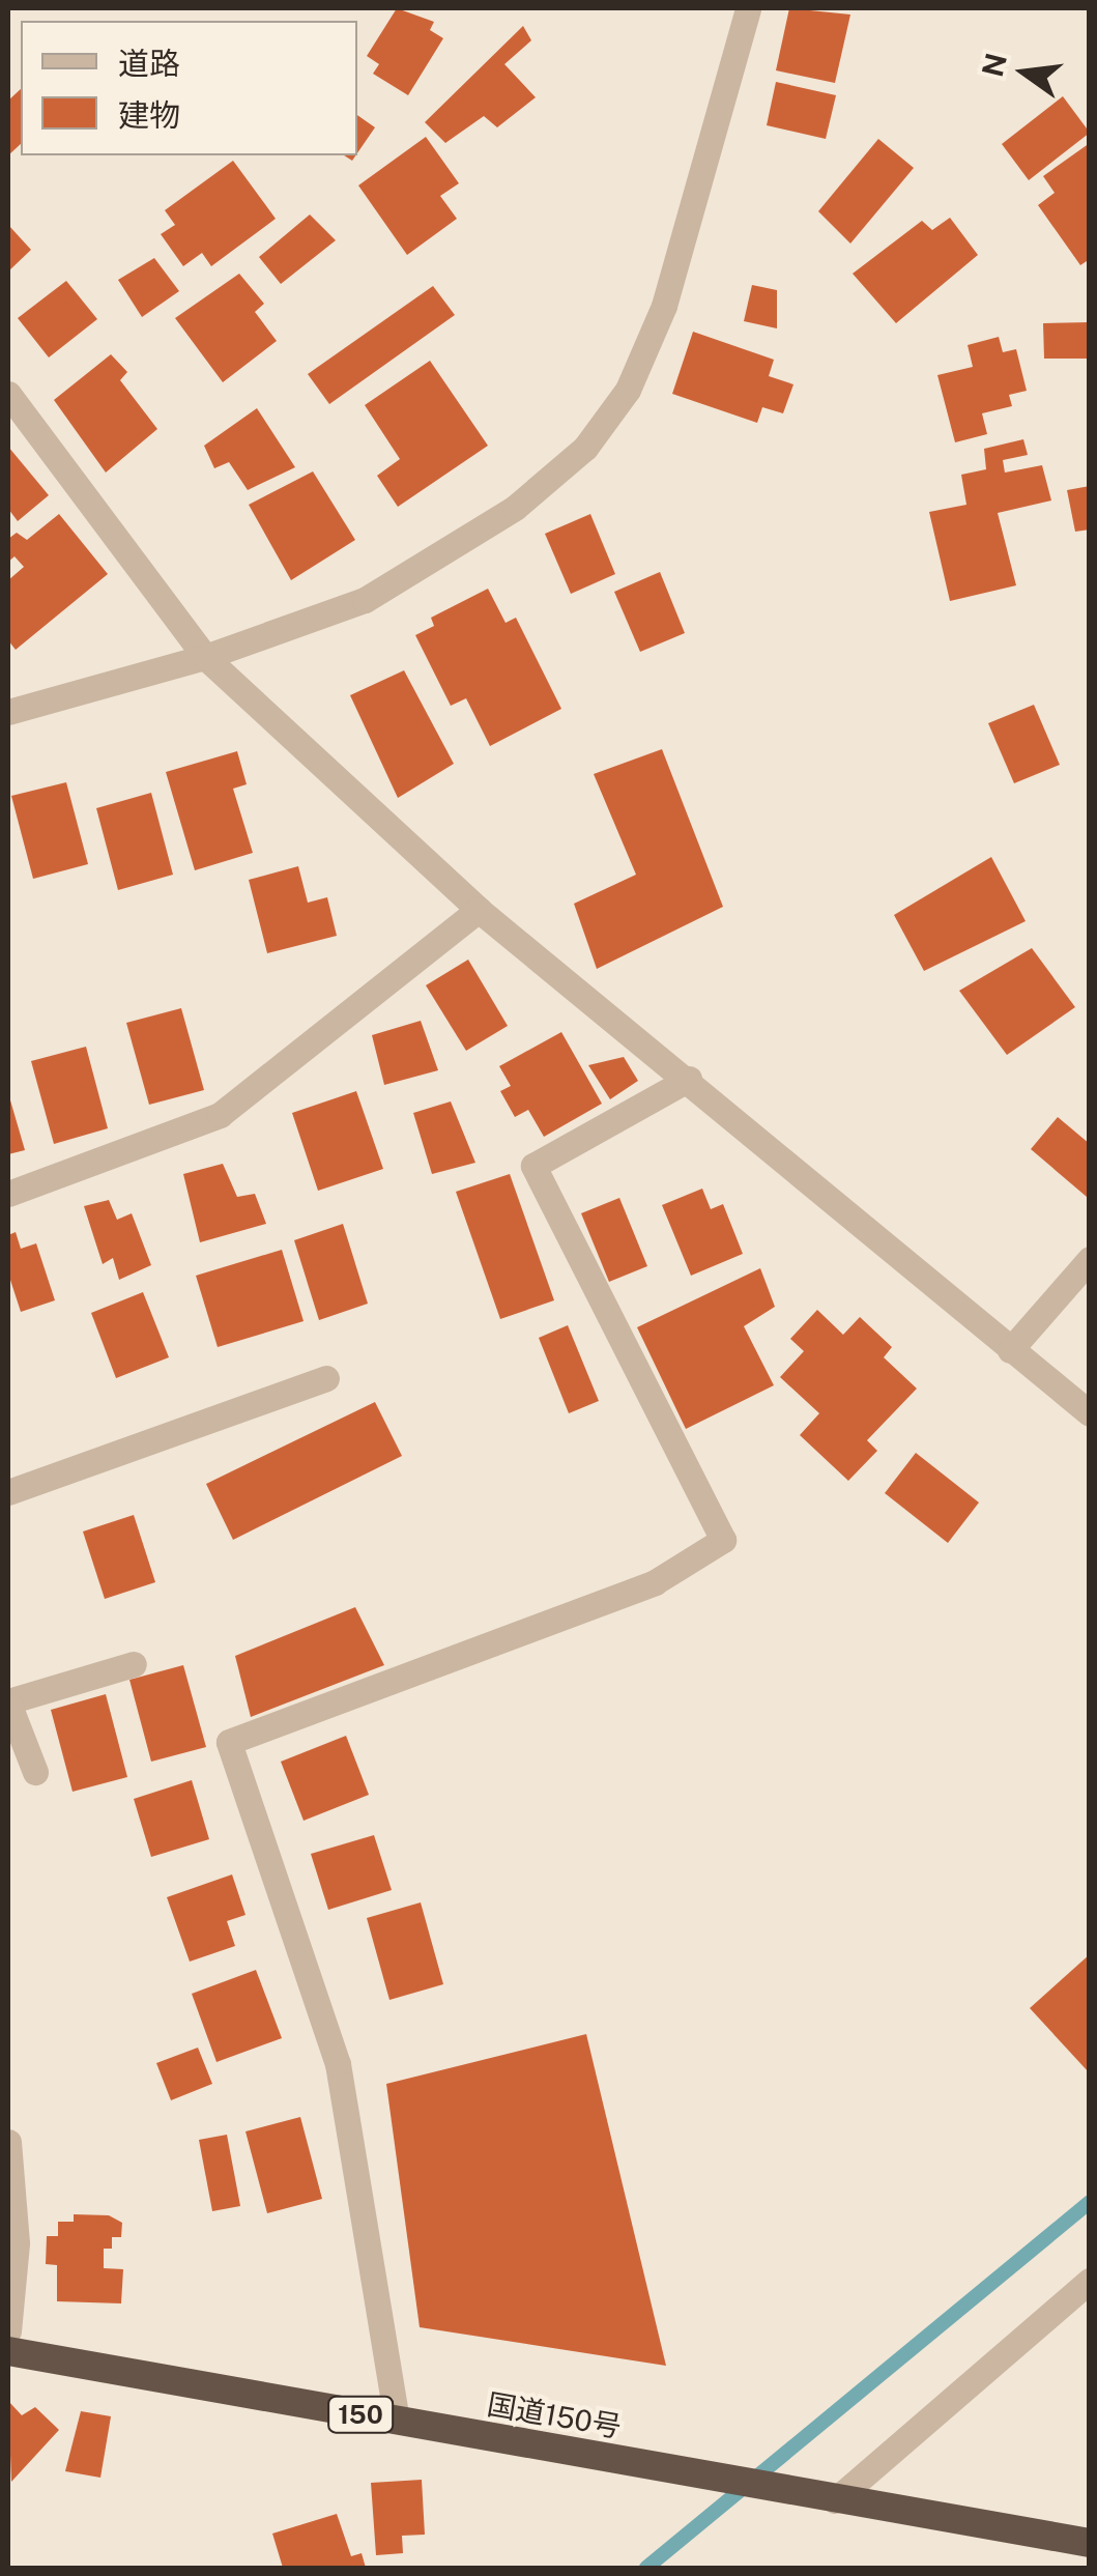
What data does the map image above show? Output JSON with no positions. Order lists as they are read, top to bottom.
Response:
{
  "streets": {
    "highway": ["150", "国道150号"]
  },
  "legend": ["道路", "建物"],
  "north": "left"
}
